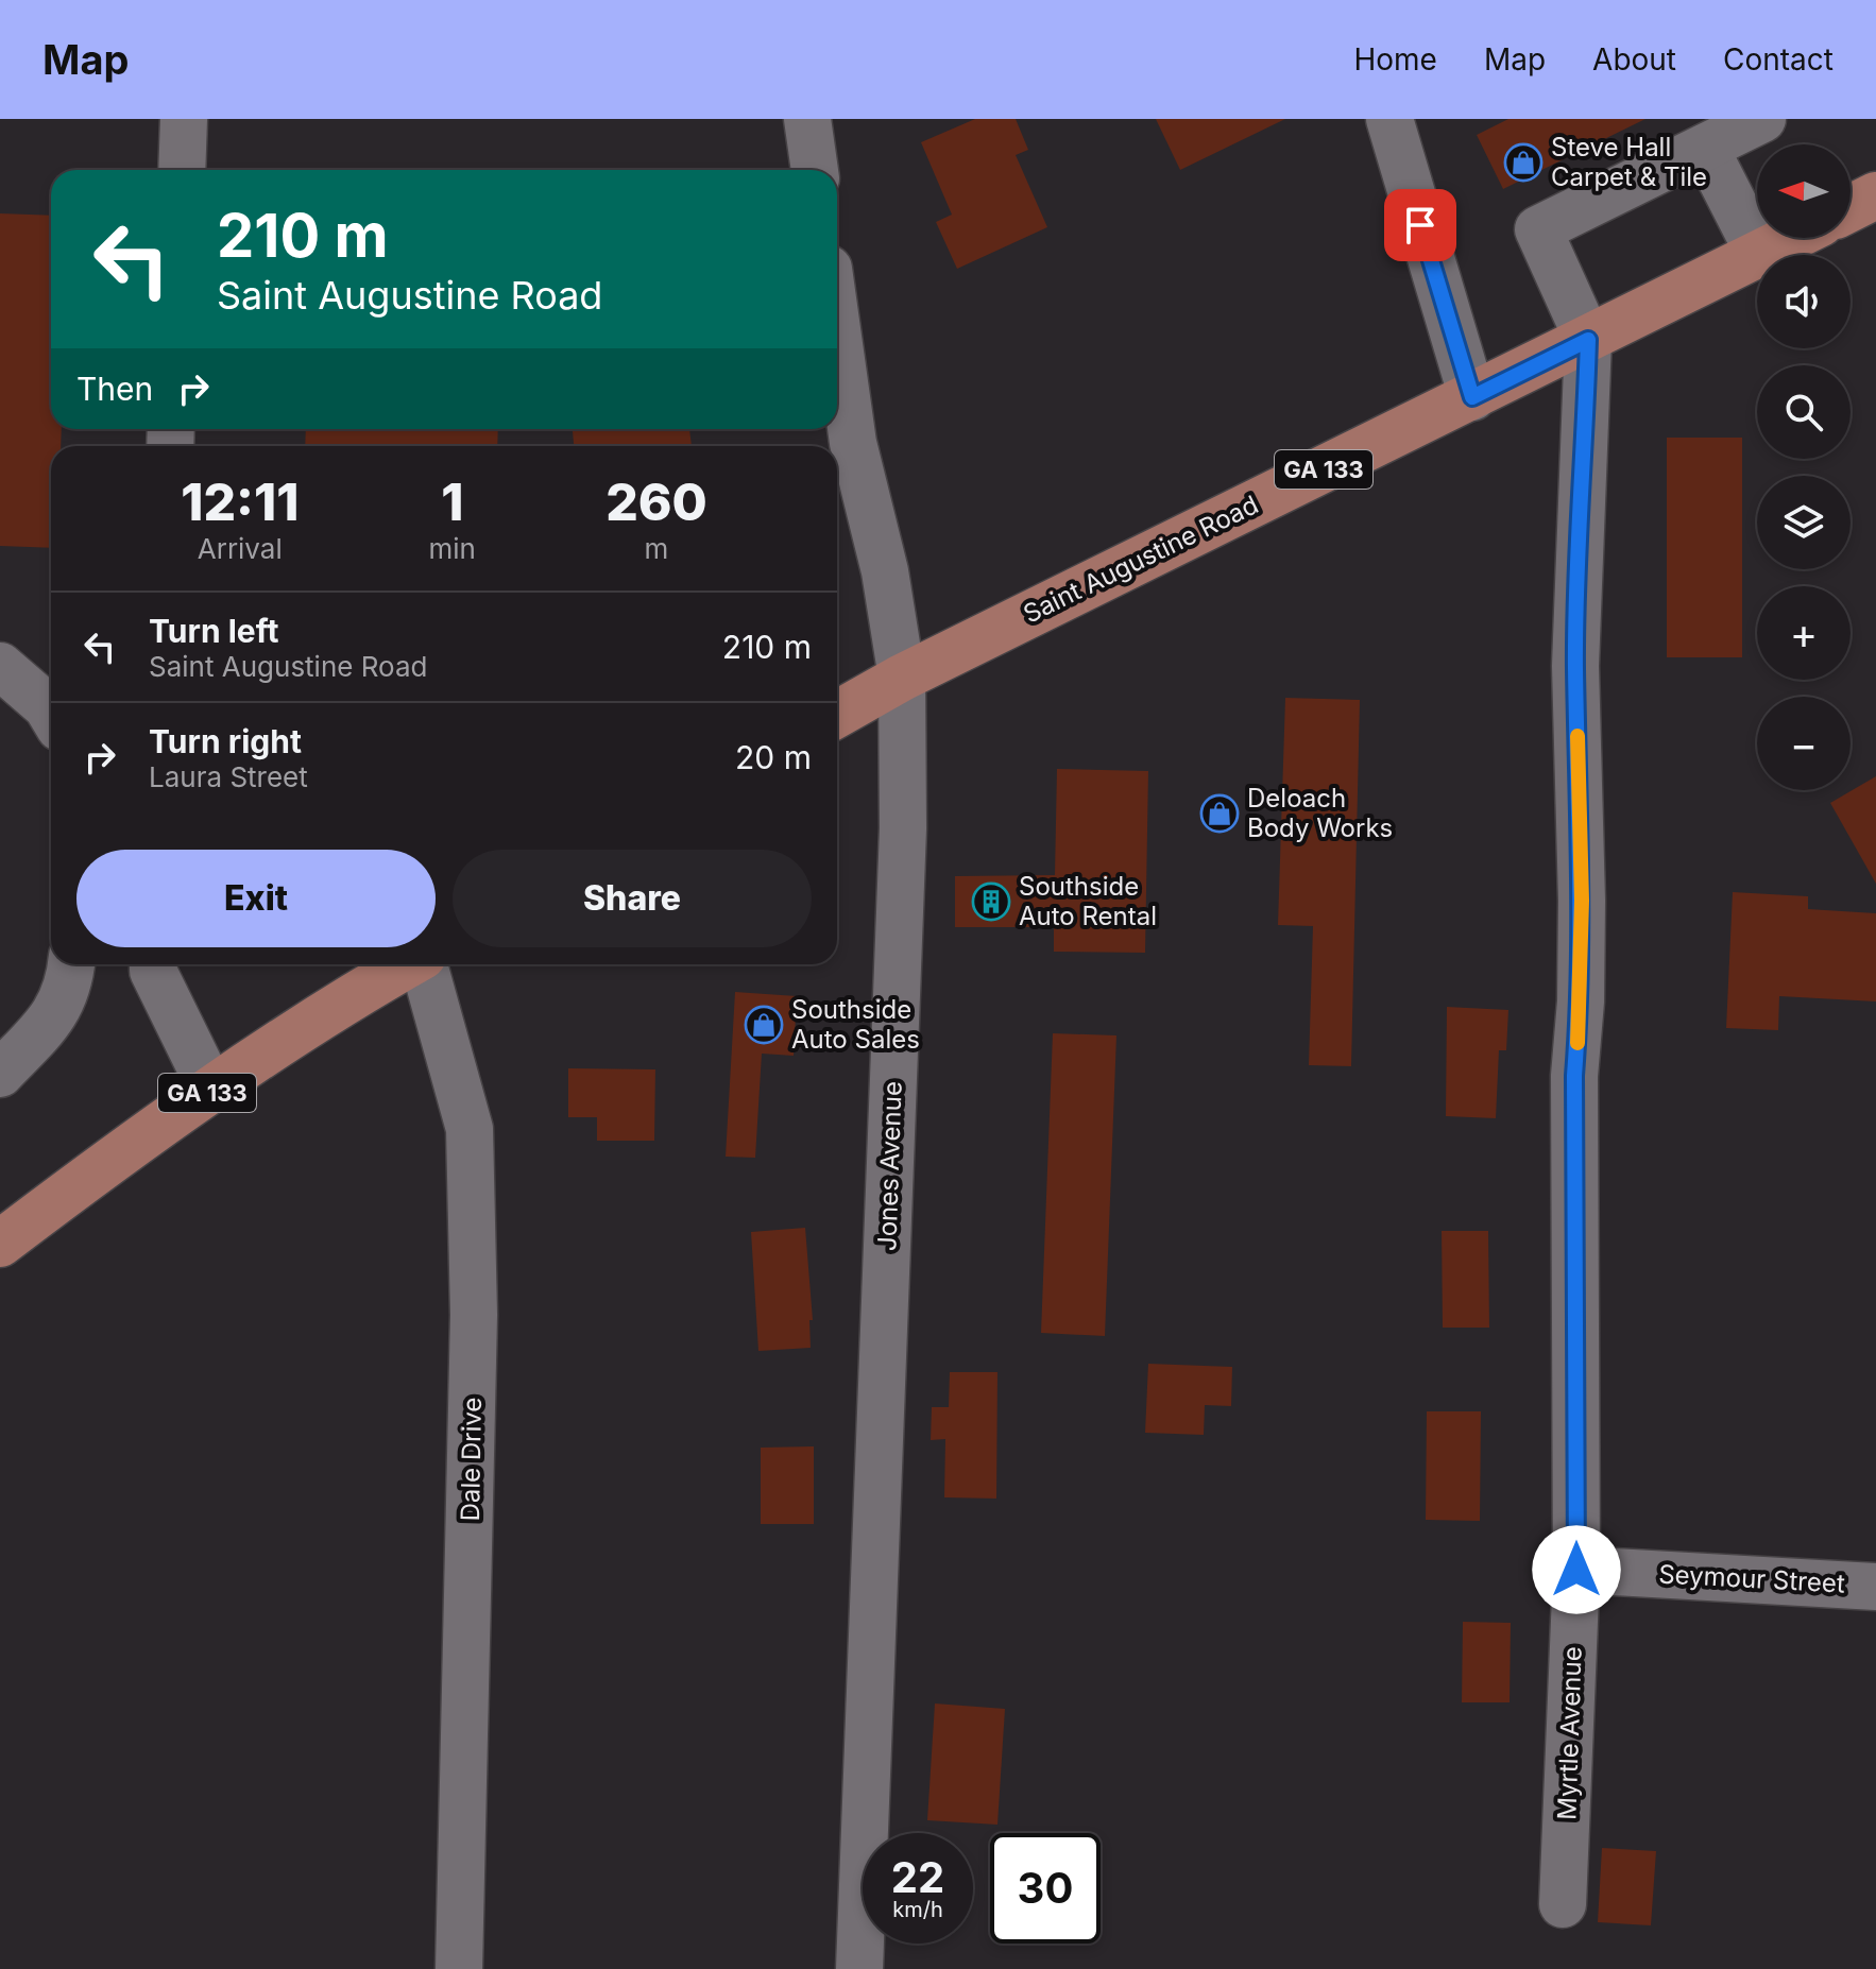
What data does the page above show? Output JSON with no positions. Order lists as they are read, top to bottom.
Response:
{
  "streets": {
    "main road": ["GA 133", "Saint Augustine Road"],
    "street": [
      "Jones Avenue",
      "Dale Drive",
      "Seymour Street",
      "Myrtle Avenue"
    ]
  },
  "crossings": [
    ["Saint Augustine Road", "Jones Avenue"],
    ["Saint Augustine Road", "Myrtle Avenue"],
    ["Seymour Street", "Myrtle Avenue"]
  ],
  "places": {
    "shop": ["Steve Hall Carpet & Tile", "Deloach Body Works", "Southside Auto Sales"],
    "building": ["Southside Auto Rental"]
  },
  "north": "left",
  "page": {
    "header": "Map",
    "nav": [
      "Home",
      "Map",
      "About",
      "Contact"
    ],
    "map_buttons": ["+", "−"],
    "turn": ["210 m", "Saint Augustine Road"],
    "then": "Then",
    "eta": [
      "12:11",
      "Arrival",
      "1",
      "min",
      "260",
      "m"
    ],
    "list": [
      {
        "name": "Turn left",
        "note": "Saint Augustine Road",
        "value": "210 m"
      },
      {
        "name": "Turn right",
        "note": "Laura Street",
        "value": "20 m"
      }
    ],
    "buttons": ["Exit", "Share"],
    "speed": "22 km/h",
    "limit": "30"
  }
}
